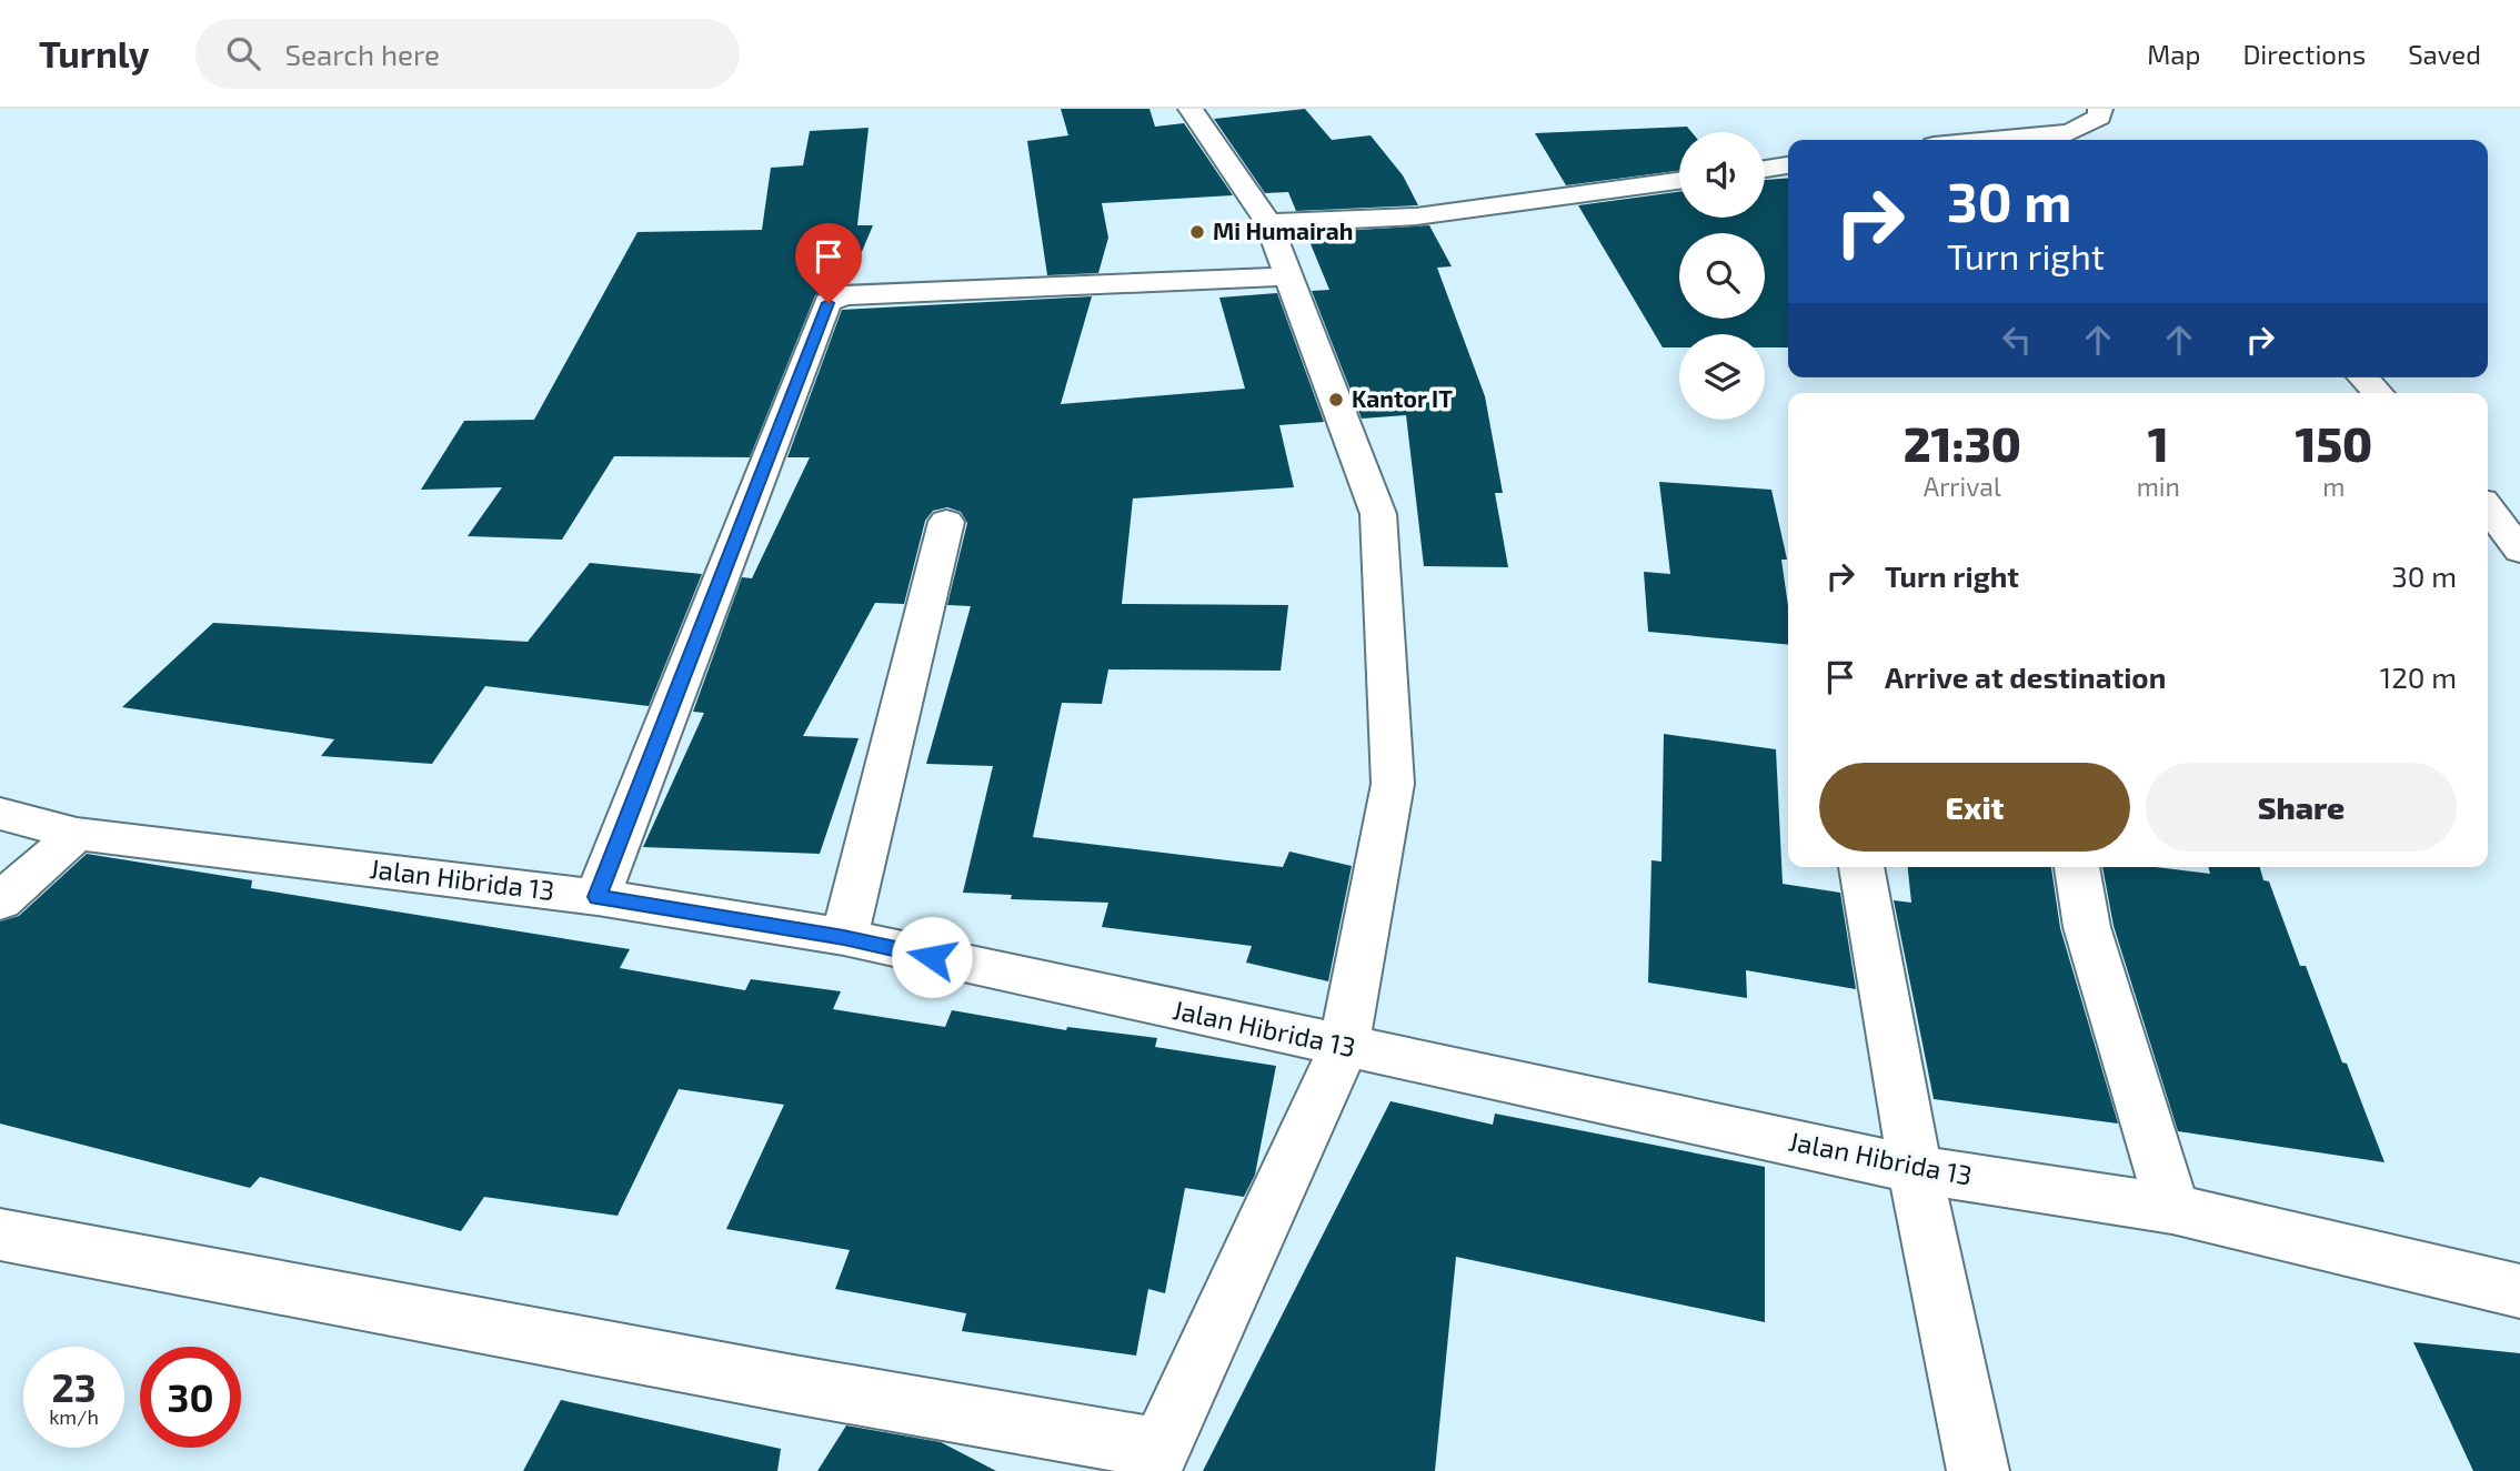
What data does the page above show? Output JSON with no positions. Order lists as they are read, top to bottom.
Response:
{
  "streets": {
    "street": ["Jalan Hibrida 13"]
  },
  "places": ["Mi Humairah", "Kantor IT"],
  "page": {
    "header": "Turnly",
    "search": "Search here",
    "nav": ["Map", "Directions", "Saved"],
    "turn": ["30 m", "Turn right"],
    "eta": [
      "21:30",
      "Arrival",
      "1",
      "min",
      "150",
      "m"
    ],
    "list": [
      {
        "name": "Turn right",
        "value": "30 m"
      },
      {
        "name": "Arrive at destination",
        "value": "120 m"
      }
    ],
    "buttons": ["Exit", "Share"],
    "speed": "23 km/h",
    "limit": "30"
  }
}
